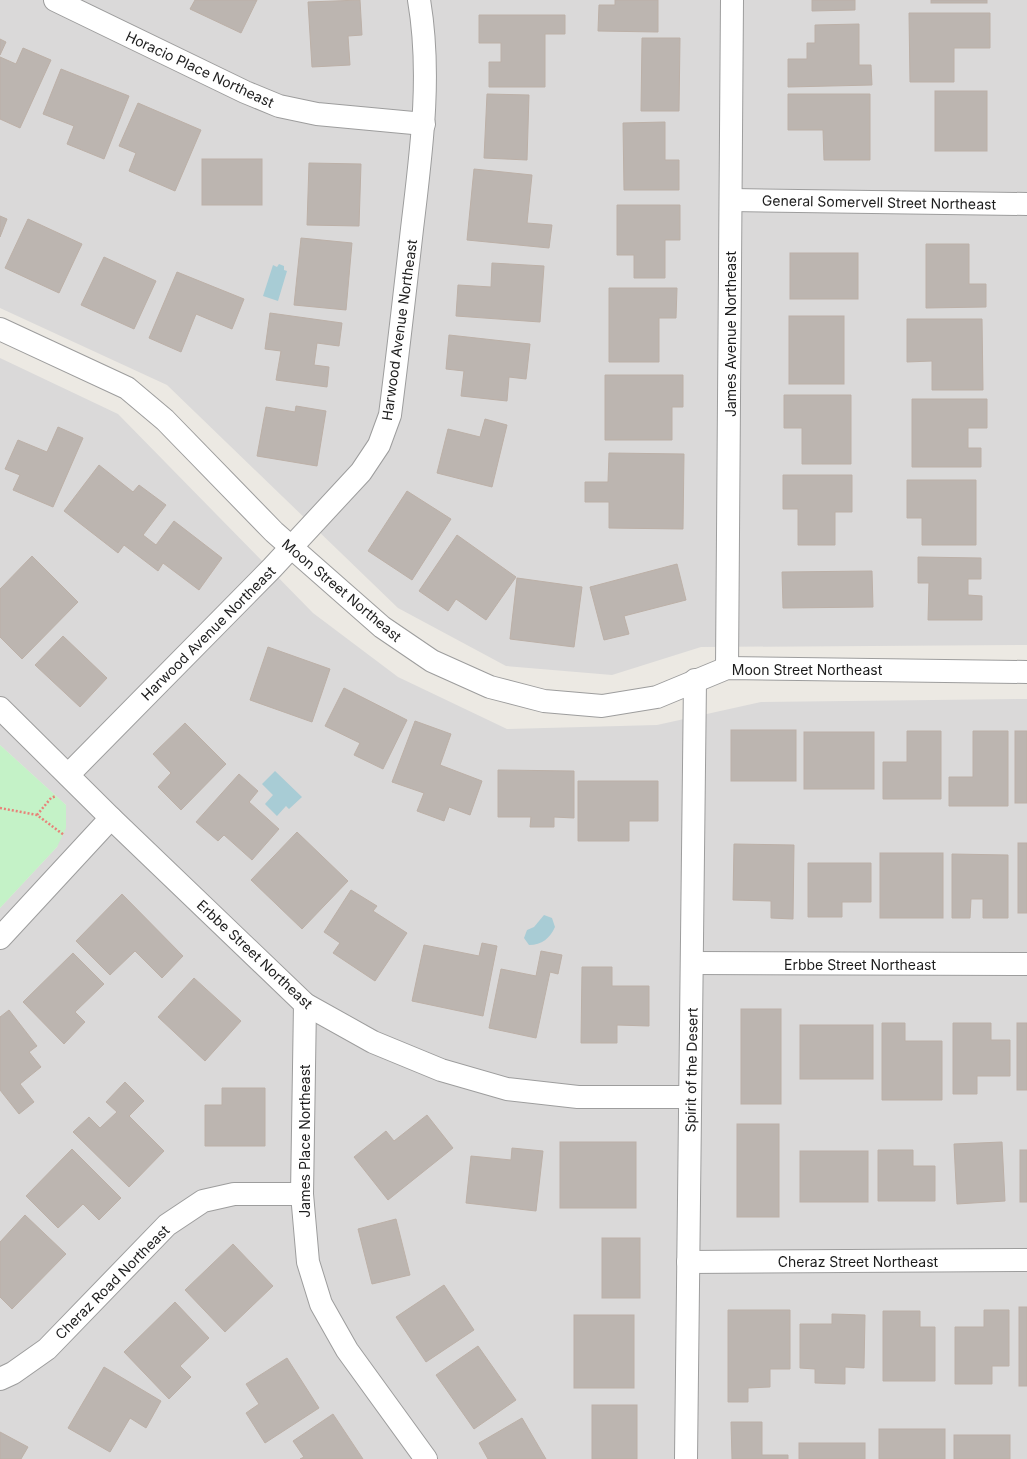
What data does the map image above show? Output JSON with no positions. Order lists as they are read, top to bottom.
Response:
{
  "streets": {
    "street": [
      "Horacio Place Northeast",
      "General Somervell Street Northeast",
      "Harwood Avenue Northeast",
      "James Avenue Northeast",
      "Moon Street Northeast",
      "Erbbe Street Northeast",
      "Spirit of the Desert",
      "James Place Northeast",
      "Cheraz Street Northeast",
      "Cheraz Road Northeast"
    ]
  },
  "crossings": [
    ["Horacio Place Northeast", "Harwood Avenue Northeast"],
    ["General Somervell Street Northeast", "James Avenue Northeast"],
    ["Harwood Avenue Northeast", "Moon Street Northeast"],
    ["Harwood Avenue Northeast", "Erbbe Street Northeast"],
    ["James Avenue Northeast", "Moon Street Northeast"],
    ["Moon Street Northeast", "Spirit of the Desert"],
    ["Erbbe Street Northeast", "Spirit of the Desert"],
    ["Erbbe Street Northeast", "James Place Northeast"],
    ["Spirit of the Desert", "Cheraz Street Northeast"],
    ["James Place Northeast", "Cheraz Road Northeast"]
  ]
}
